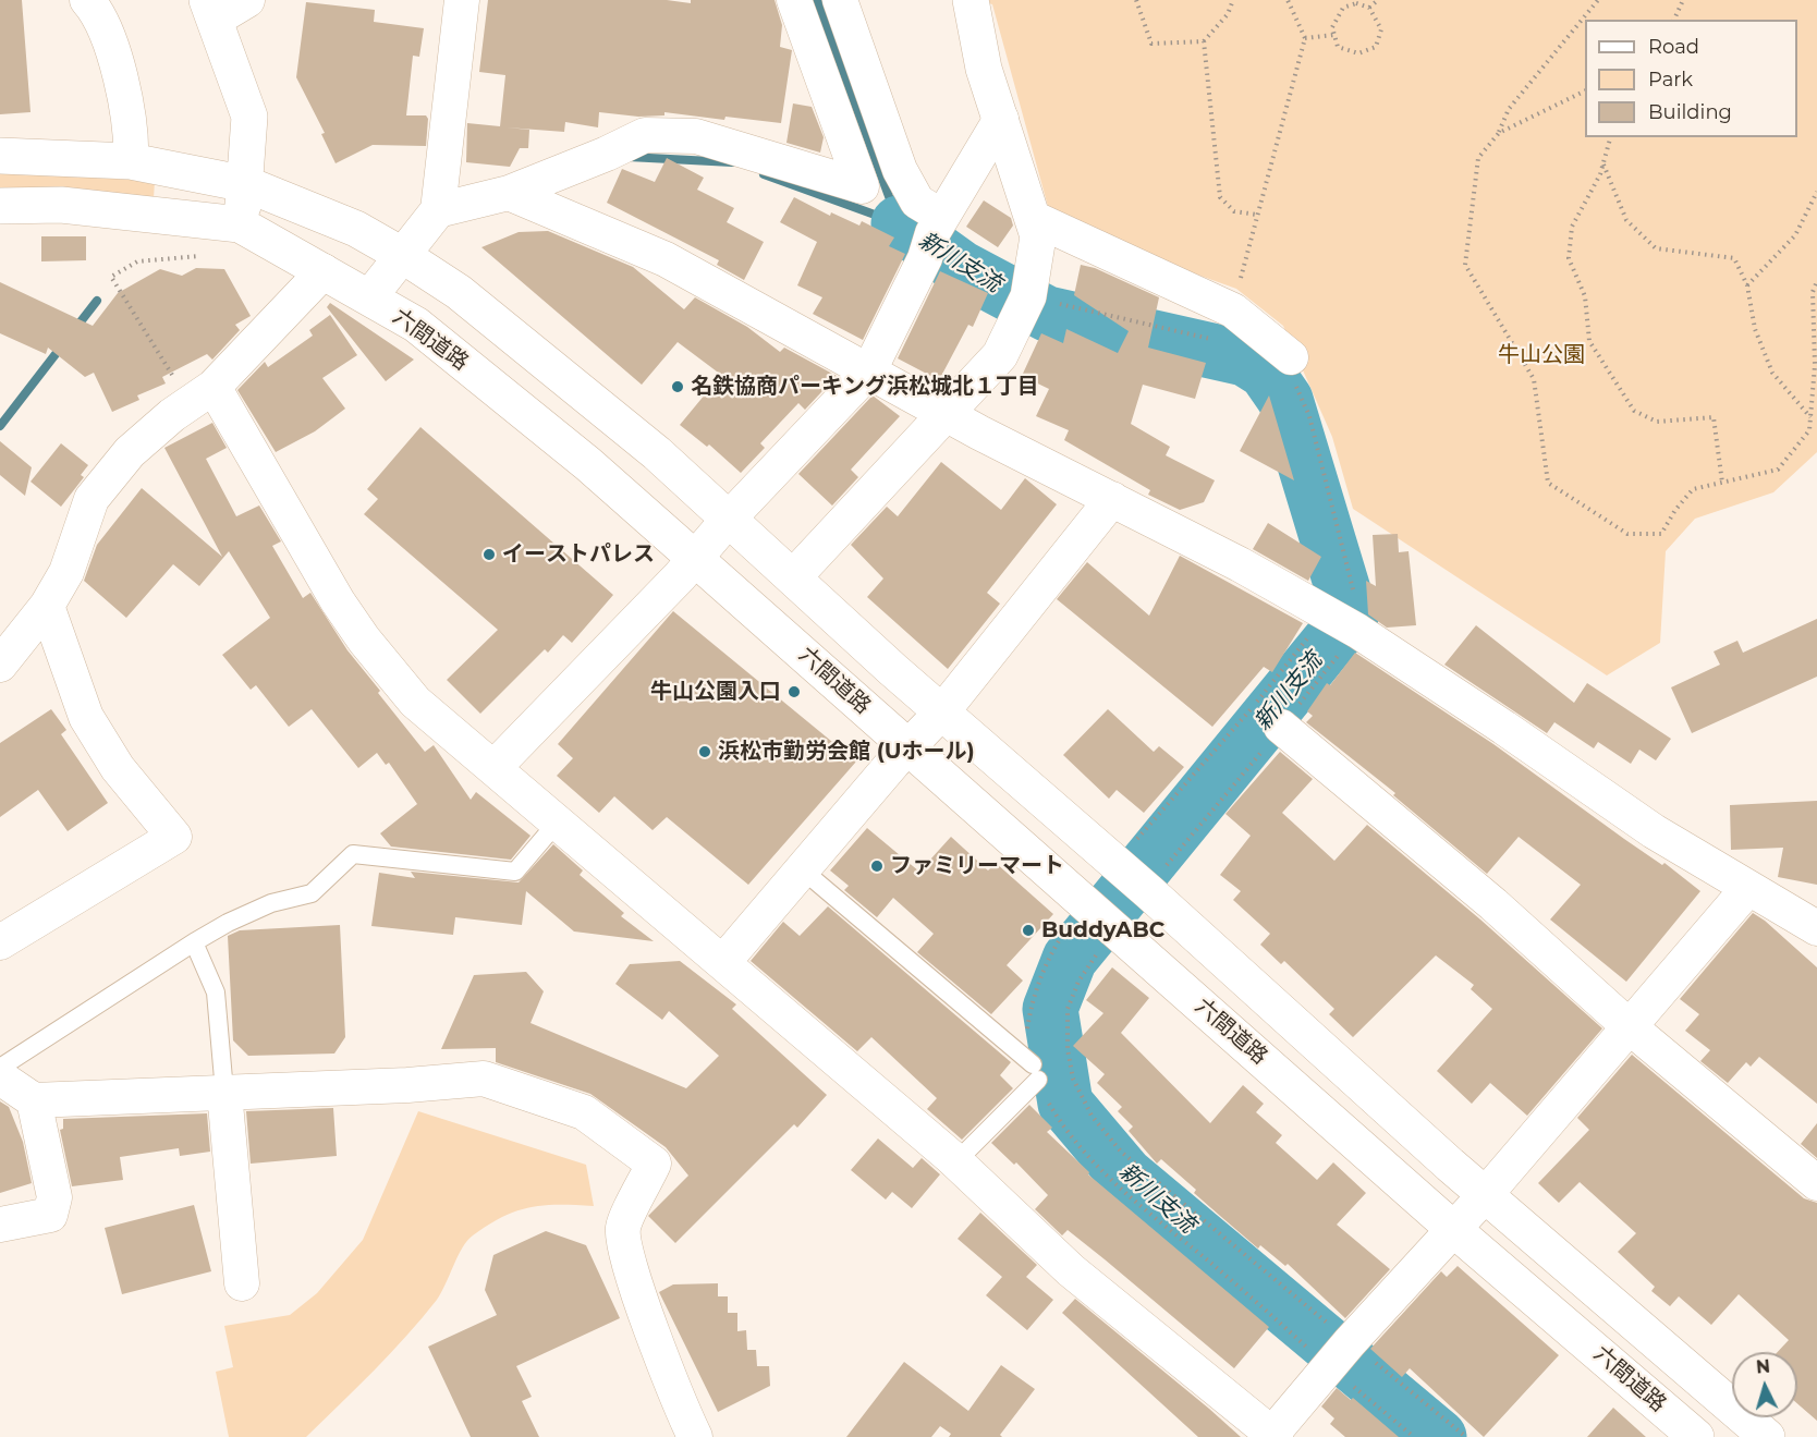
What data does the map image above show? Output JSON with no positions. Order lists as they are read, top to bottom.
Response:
{
  "streets": {
    "street": ["六間道路"]
  },
  "water": ["新川支流"],
  "parks": ["牛山公園"],
  "places": [
    "名鉄協商パーキング浜松城北１丁目",
    "イーストパレス",
    "牛山公園入口",
    "浜松市勤労会館 (Uホール)",
    "ファミリーマート",
    "BuddyABC"
  ],
  "legend": ["Road", "Park", "Building"],
  "north": "top"
}
